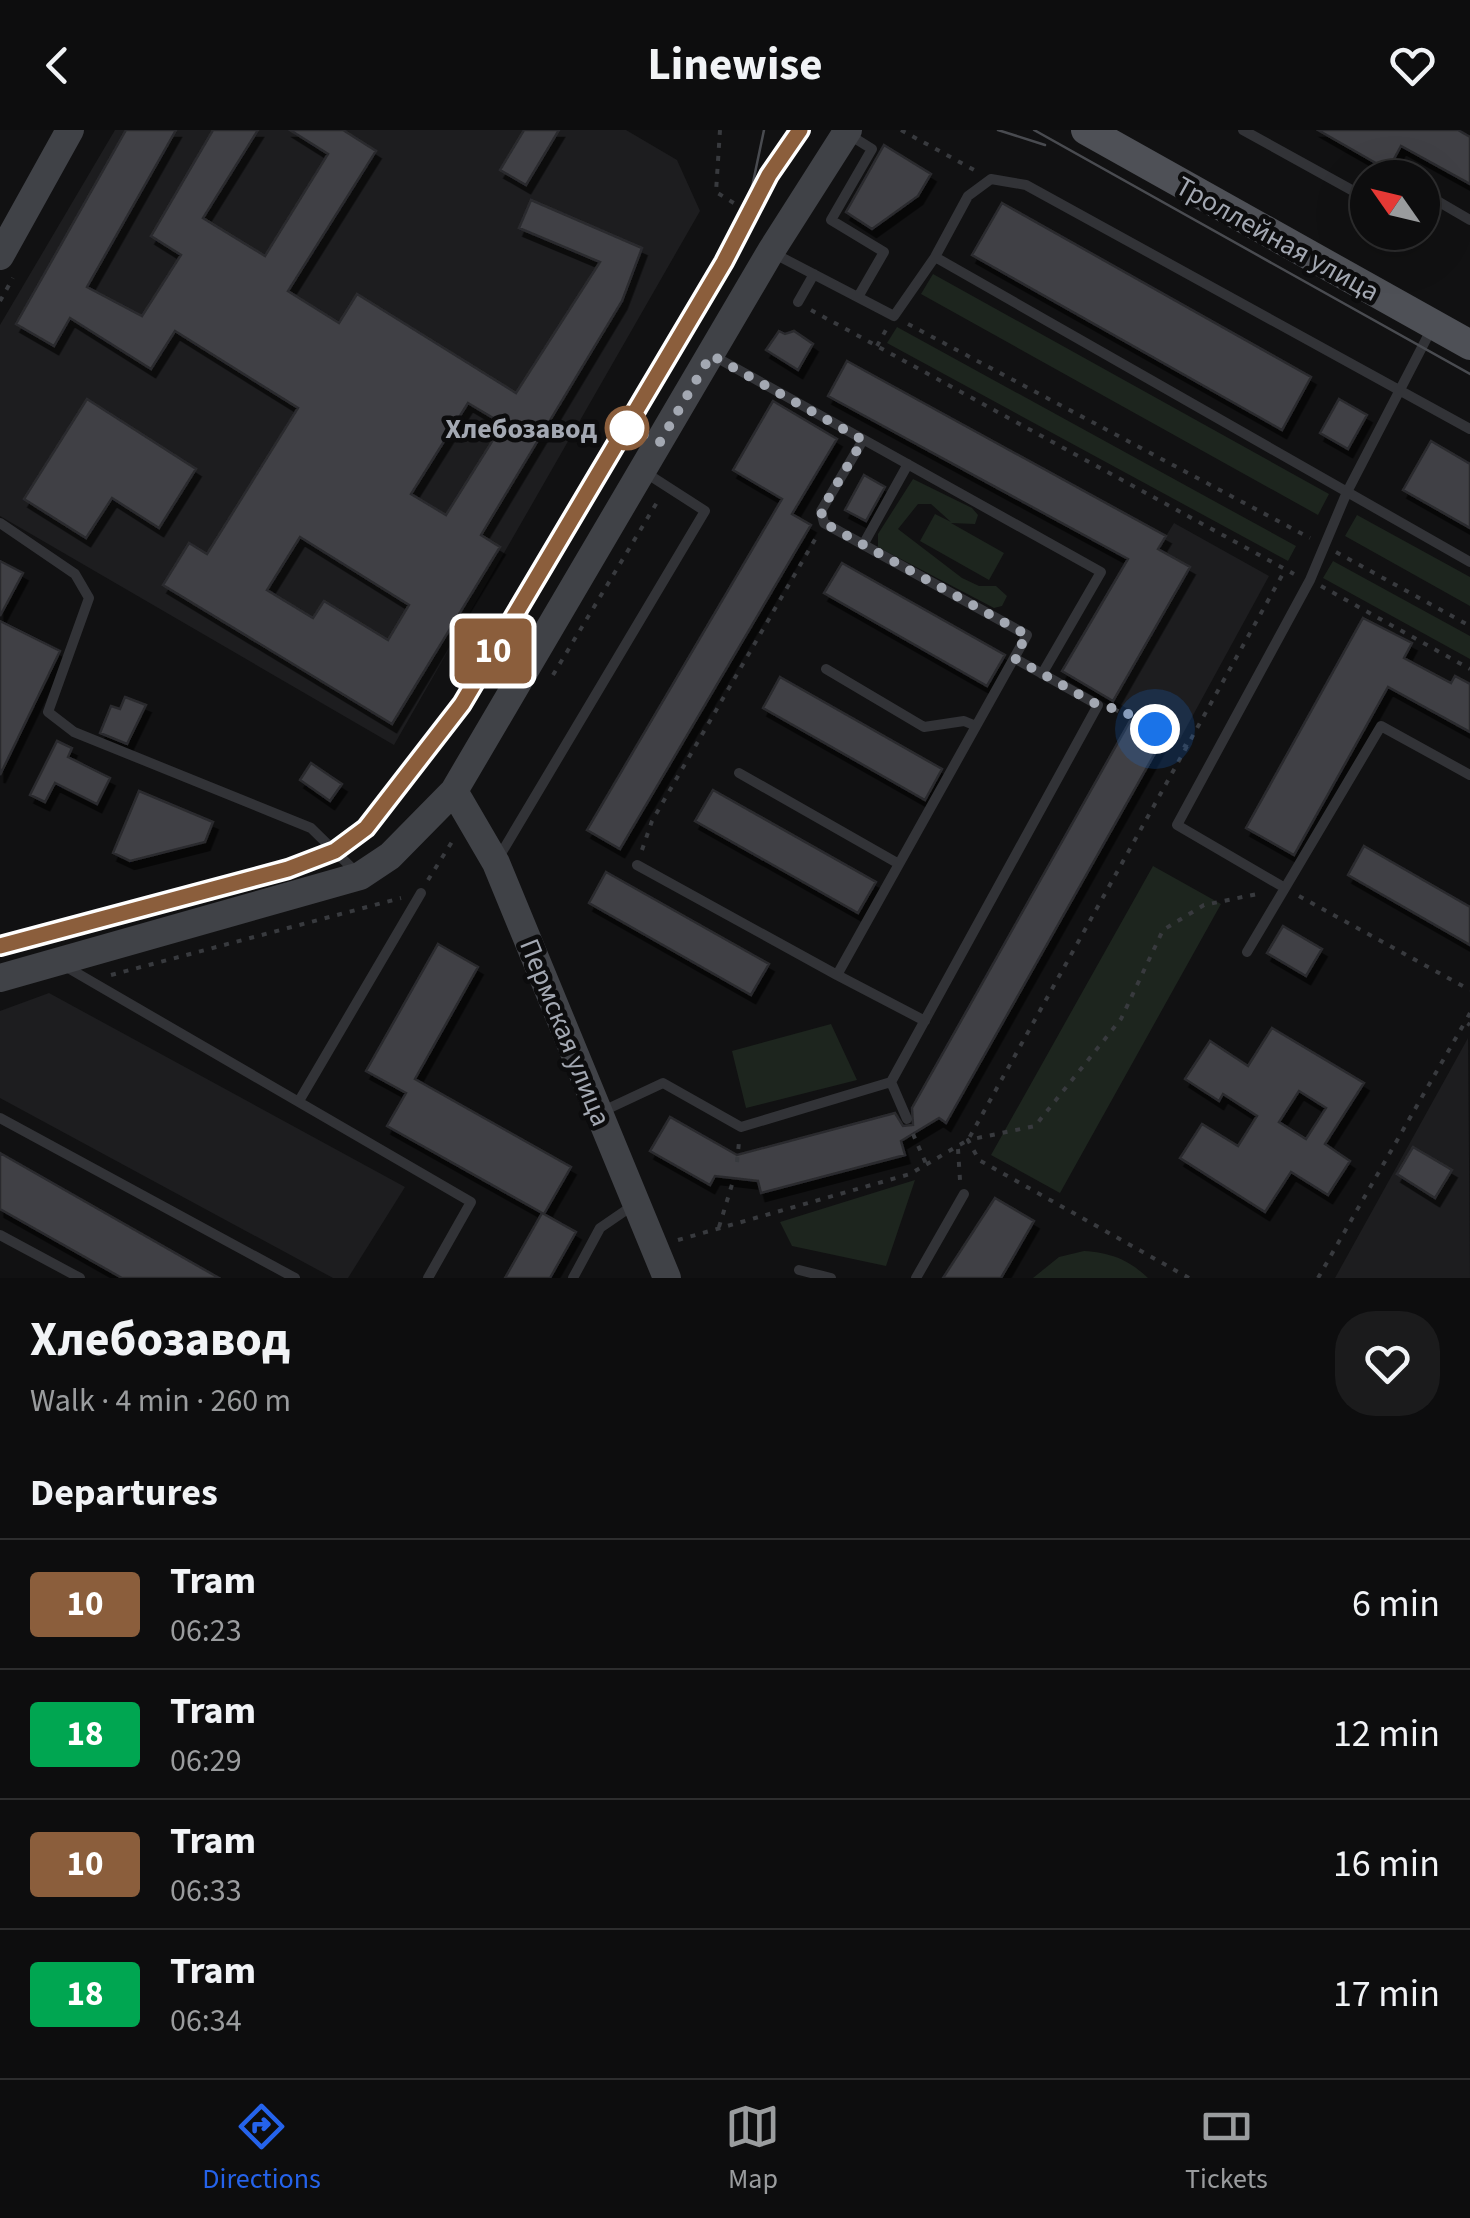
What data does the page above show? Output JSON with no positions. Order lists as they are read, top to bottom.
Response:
{
  "streets": {
    "main road": ["Троллейная улица"],
    "street": ["Пермская улица"]
  },
  "places": ["Хлебозавод"],
  "lines": ["tram line 10"],
  "north": "top left",
  "page": {
    "header": "Linewise",
    "on_map": "10",
    "heading": [
      ["Хлебозавод", "Walk · 4 min · 260 m"],
      "Departures"
    ],
    "list": [
      {
        "mark": "10",
        "name": "Tram",
        "note": "06:23",
        "value": "6 min"
      },
      {
        "mark": "18",
        "name": "Tram",
        "note": "06:29",
        "value": "12 min"
      },
      {
        "mark": "10",
        "name": "Tram",
        "note": "06:33",
        "value": "16 min"
      },
      {
        "mark": "18",
        "name": "Tram",
        "note": "06:34",
        "value": "17 min"
      }
    ],
    "tabs": ["Directions", "Map", "Tickets"]
  }
}
